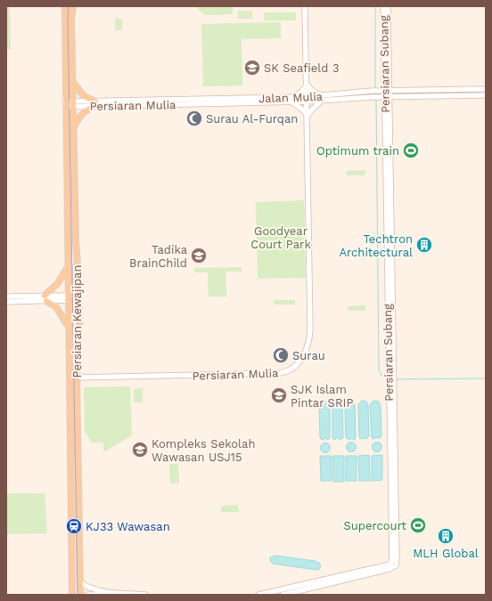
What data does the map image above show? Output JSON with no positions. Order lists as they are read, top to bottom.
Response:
{
  "streets": {
    "main road": ["Persiaran Kewajipan"],
    "street": ["Persiaran Subang", "Jalan Mulia", "Persiaran Mulia"]
  },
  "crossings": [
    ["Persiaran Subang", "Jalan Mulia"],
    ["Jalan Mulia", "Persiaran Mulia"],
    ["Persiaran Mulia", "Persiaran Kewajipan"]
  ],
  "parks": ["Goodyear Court Park"],
  "places": {
    "school or university": [
      "SK Seafield 3",
      "Tadika BrainChild",
      "SJK Islam Pintar SRIP",
      "Kompleks Sekolah Wawasan USJ15"
    ],
    "mosque": ["Surau Al-Furqan", "Surau"],
    "sports": ["Optimum train", "Supercourt"],
    "building": ["Techtron Architectural", "MLH Global"],
    "station": ["KJ33 Wawasan"]
  }
}
